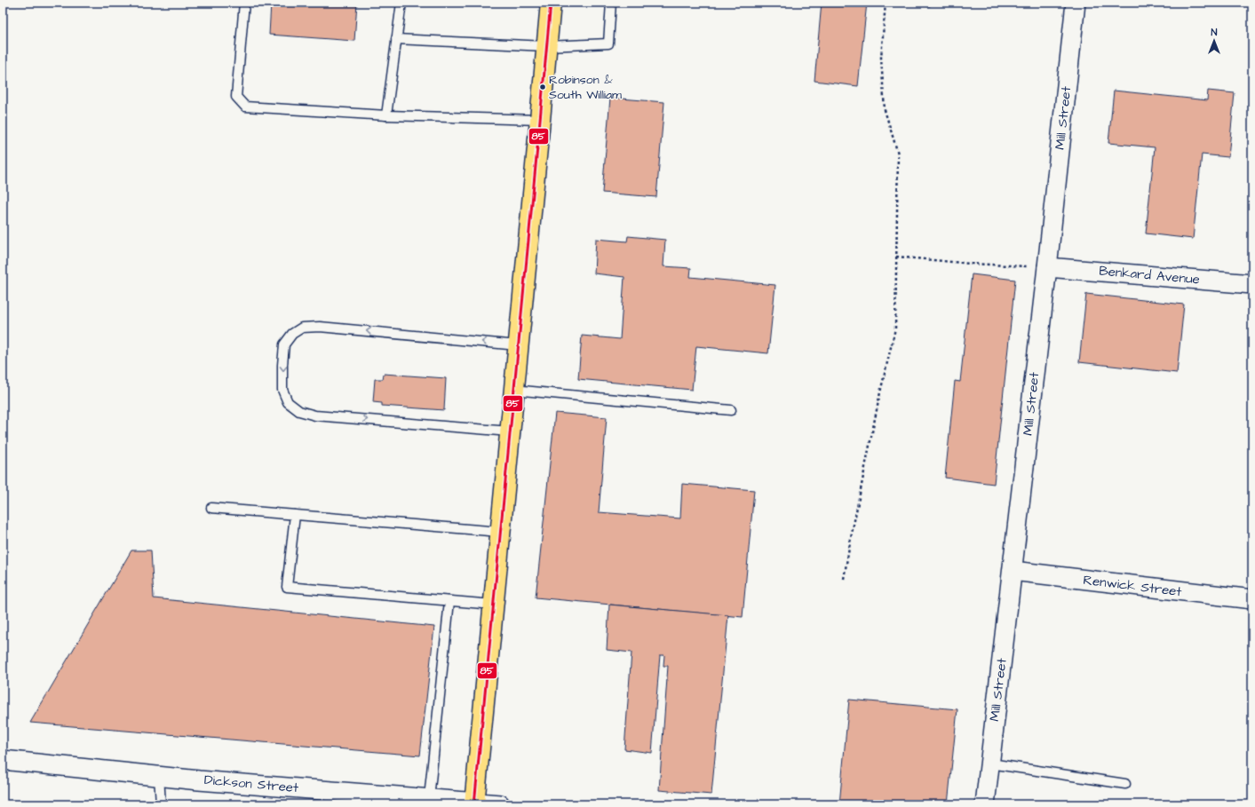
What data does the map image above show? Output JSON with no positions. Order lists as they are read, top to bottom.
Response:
{
  "streets": {
    "street": [
      "Mill Street",
      "Benkard Avenue",
      "Renwick Street",
      "Dickson Street"
    ]
  },
  "crossings": [
    ["Mill Street", "Benkard Avenue"],
    ["Mill Street", "Renwick Street"]
  ],
  "places": ["Robinson & South William"],
  "lines": ["transit line 85"],
  "north": "top"
}
